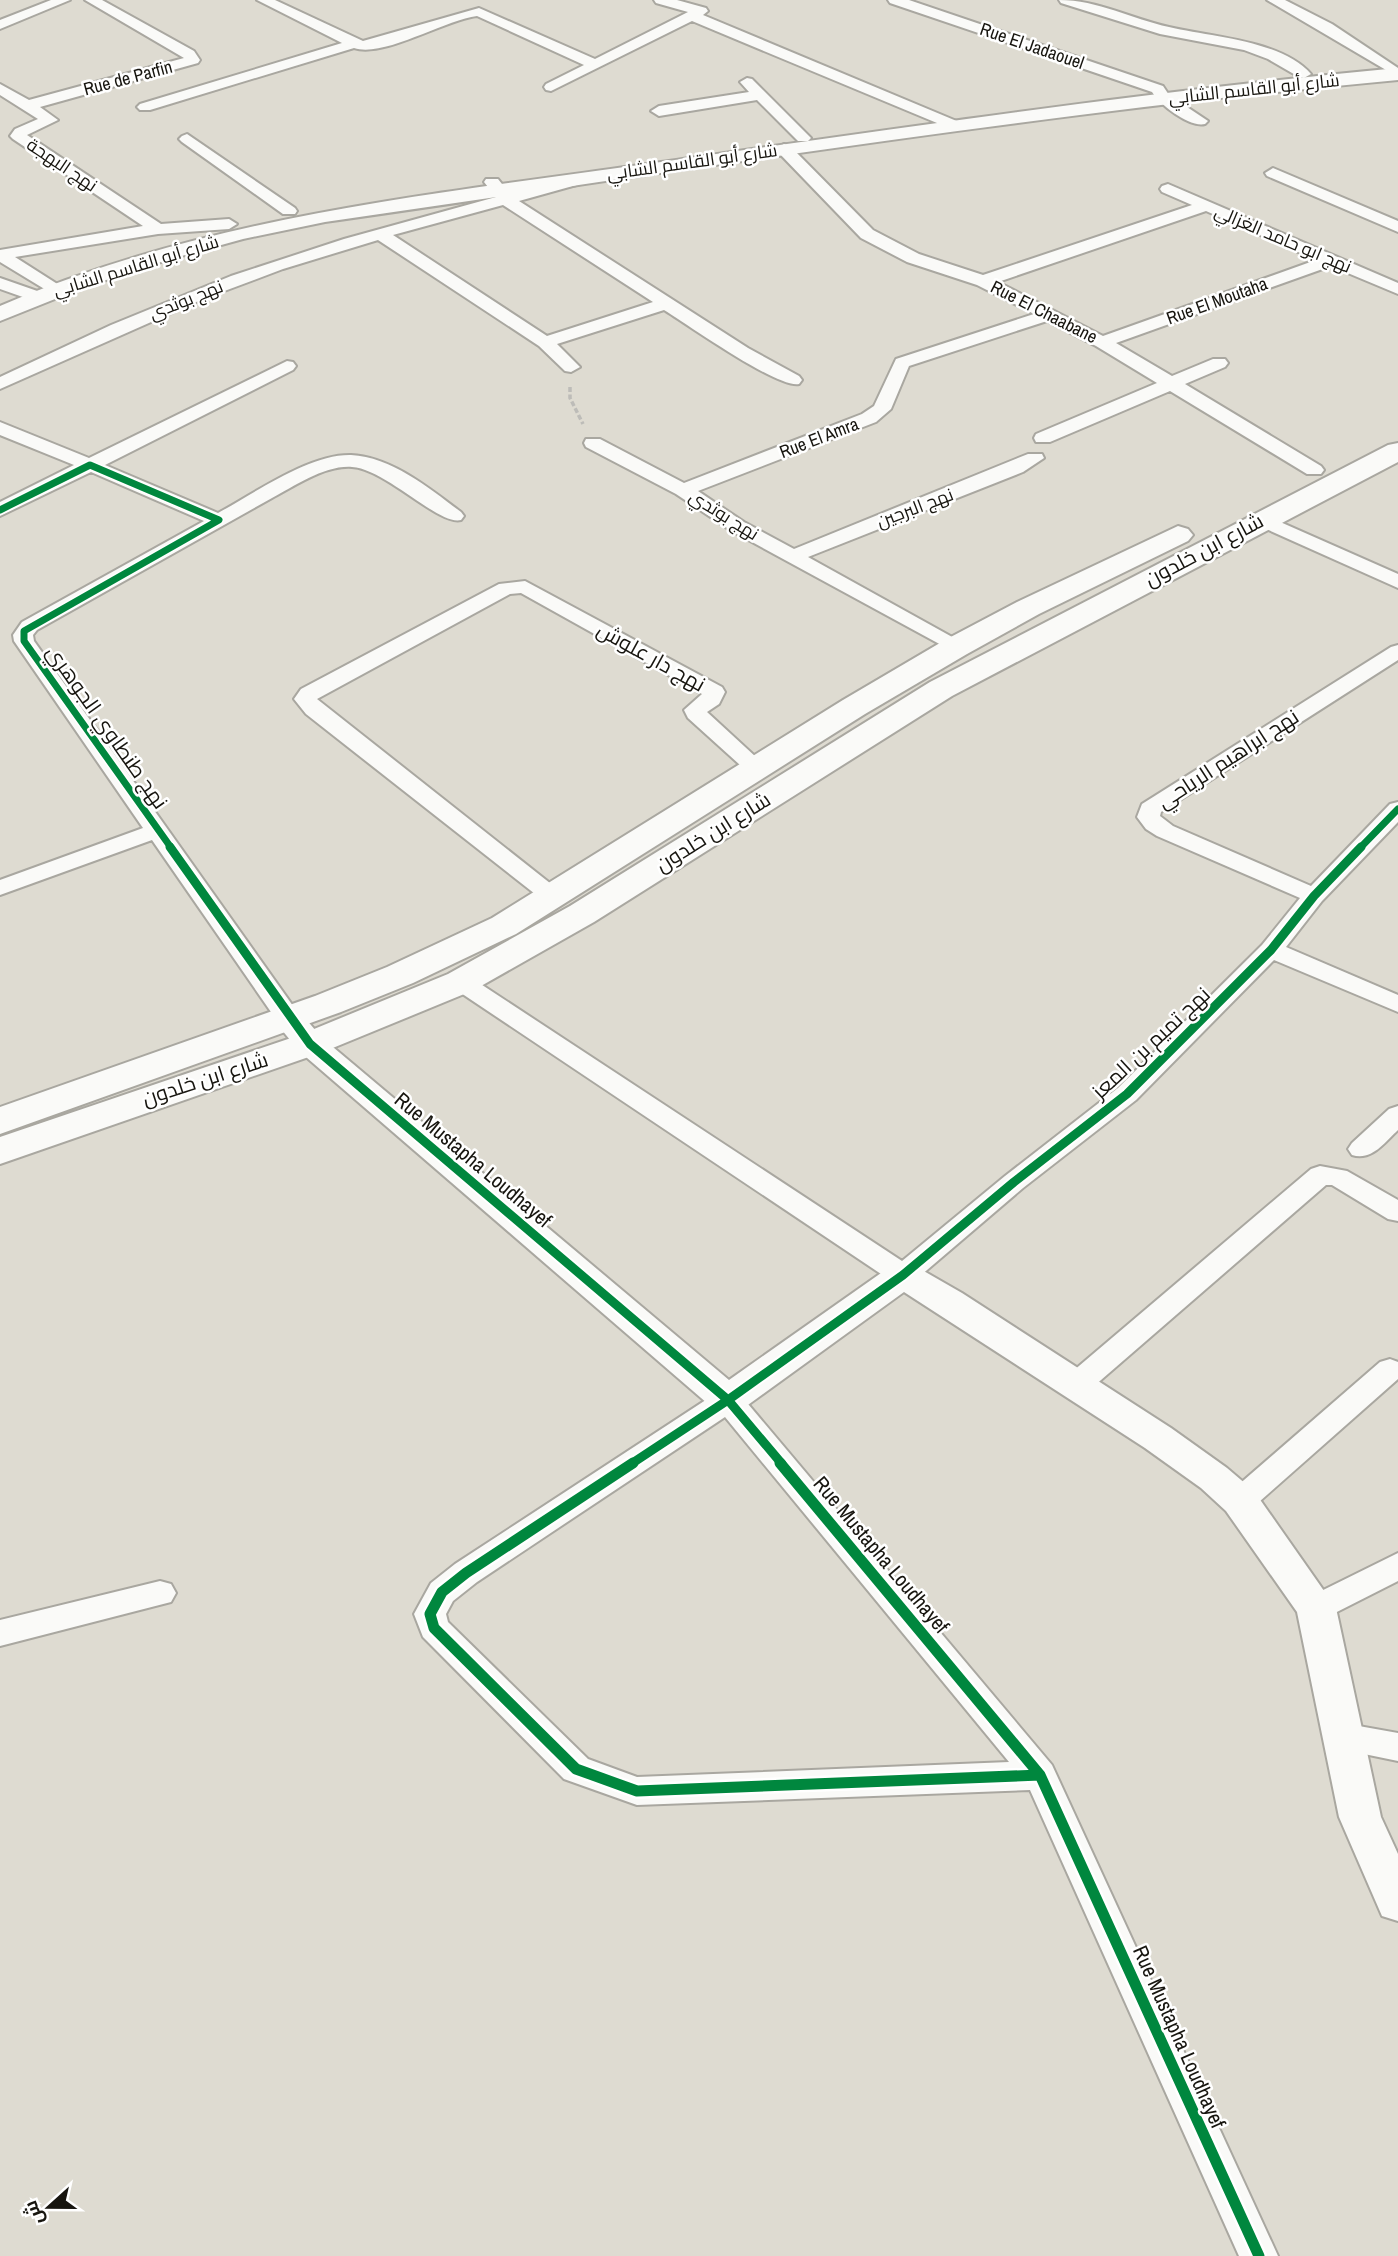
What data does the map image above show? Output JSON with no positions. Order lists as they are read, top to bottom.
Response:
{
  "streets": {
    "highway": ["شارع ابن خلدون"],
    "street": [
      "Rue El Jadaouel",
      "Rue de Parfin",
      "شارع أبو القاسم الشابي",
      "نهج البهجة",
      "نهج ابو حامد الغزالي",
      "نهج بوثدي",
      "Rue El Moutaha",
      "Rue El Chaabane",
      "Rue El Amra",
      "نهج البرجين",
      "نهج دار علوش",
      "نهج طنطاوي الجوهري",
      "نهج ابراهيم الرياحي",
      "نهج تميم بن المعز",
      "Rue Mustapha Loudhayef"
    ]
  },
  "crossings": [
    ["Rue El Jadaouel", "شارع أبو القاسم الشابي"],
    ["Rue de Parfin", "نهج البهجة"],
    ["شارع أبو القاسم الشابي", "نهج بوثدي"],
    ["شارع أبو القاسم الشابي", "Rue El Chaabane"],
    ["نهج ابو حامد الغزالي", "Rue El Moutaha"],
    ["نهج بوثدي", "Rue El Amra"],
    ["نهج بوثدي", "نهج البرجين"],
    ["نهج بوثدي", "شارع ابن خلدون"],
    ["Rue El Moutaha", "Rue El Chaabane"],
    ["Rue El Chaabane", "Rue El Amra"],
    ["Rue El Chaabane", "شارع ابن خلدون"],
    ["شارع ابن خلدون", "نهج دار علوش"],
    ["شارع ابن خلدون", "نهج طنطاوي الجوهري"],
    ["شارع ابن خلدون", "Rue Mustapha Loudhayef"],
    ["نهج طنطاوي الجوهري", "Rue Mustapha Loudhayef"],
    ["نهج ابراهيم الرياحي", "نهج تميم بن المعز"]
  ],
  "north": "left"
}
